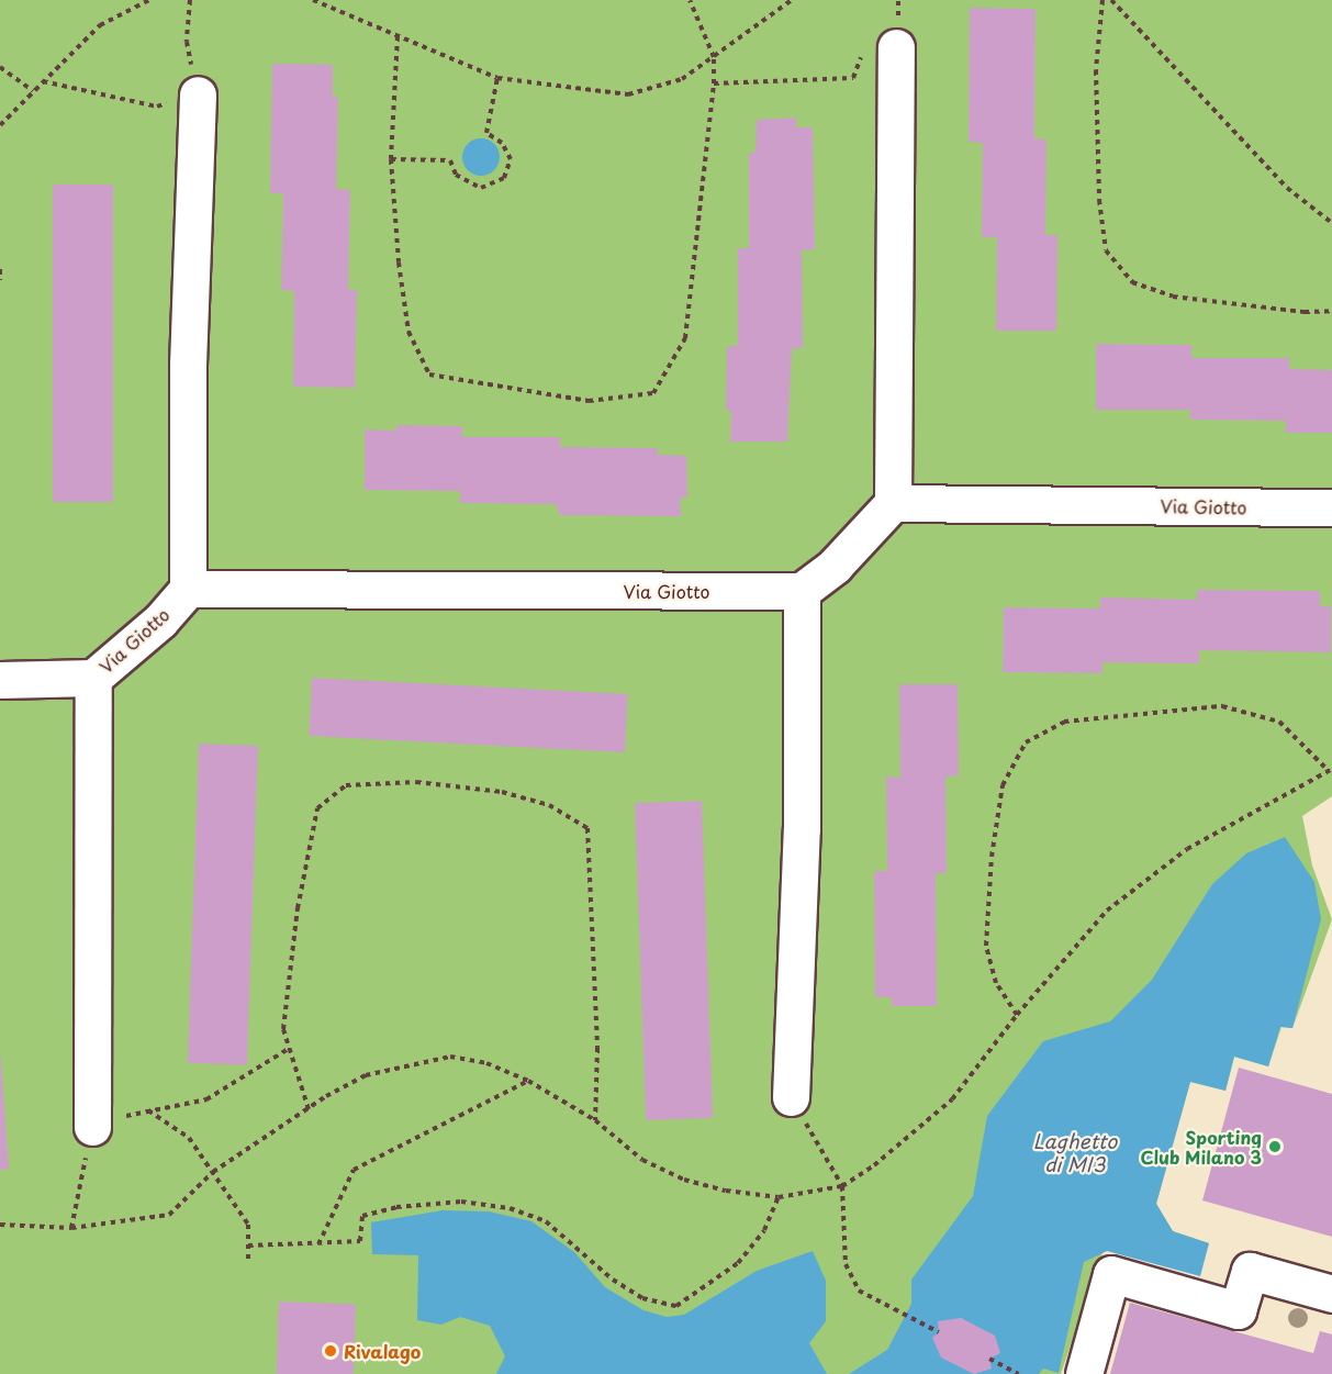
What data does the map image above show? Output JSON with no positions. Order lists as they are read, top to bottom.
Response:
{
  "streets": {
    "street": ["Via Giotto"]
  },
  "water": ["Laghetto di MI3"],
  "places": ["Sporting Club Milano 3", "Rivalago"]
}
